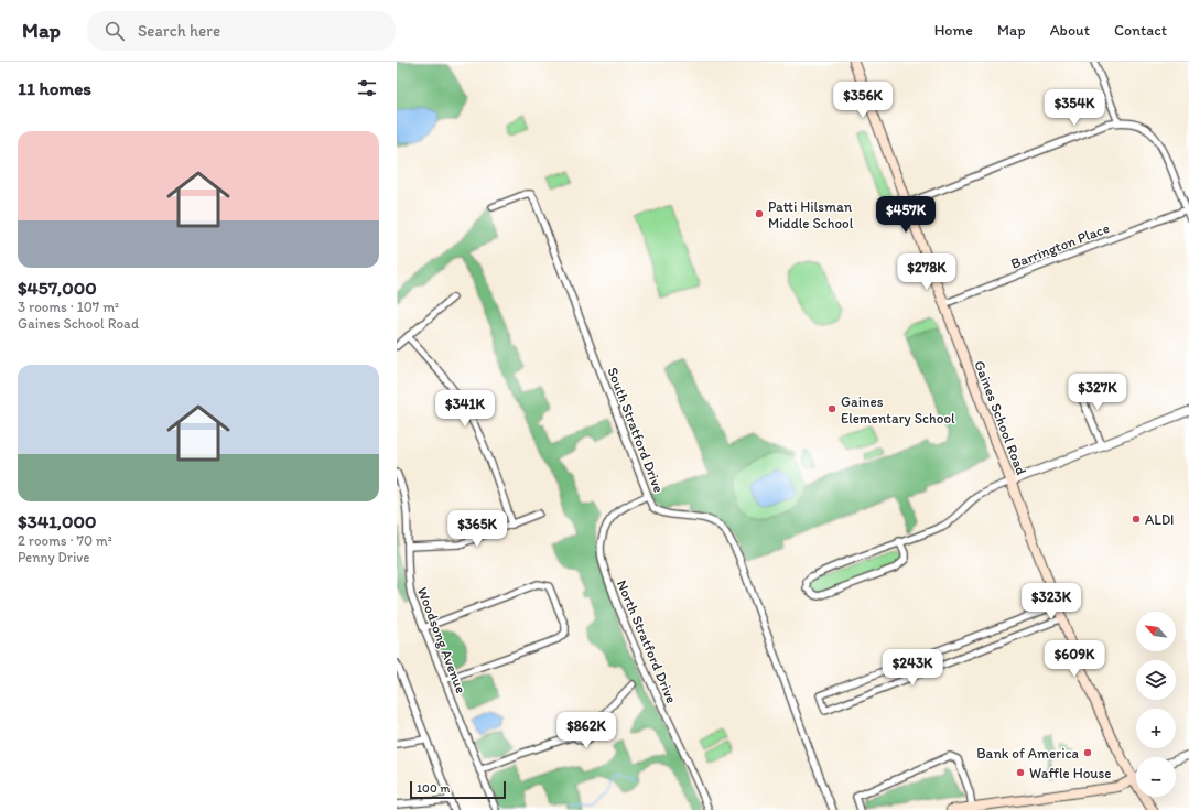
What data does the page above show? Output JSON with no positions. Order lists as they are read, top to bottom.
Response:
{
  "streets": {
    "main road": ["Gaines School Road"],
    "street": [
      "Barrington Place",
      "South Stratford Drive",
      "Woodsong Avenue",
      "North Stratford Drive"
    ]
  },
  "crossings": [
    ["Barrington Place", "Gaines School Road"],
    ["South Stratford Drive", "North Stratford Drive"]
  ],
  "places": [
    "Patti Hilsman Middle School",
    "Gaines Elementary School",
    "ALDI",
    "Bank of America",
    "Waffle House"
  ],
  "scale_bar": "100 m",
  "north": "top left",
  "page": {
    "header": "Map",
    "search": "Search here",
    "nav": [
      "Home",
      "Map",
      "About",
      "Contact"
    ],
    "heading": "11 homes",
    "price": [
      "$356K",
      "$354K",
      "$457K",
      "$278K",
      "$327K",
      "$341K",
      "$365K",
      "$323K",
      "$609K",
      "$243K",
      "$862K"
    ],
    "list": [
      {
        "name": "$457,000",
        "note": "3 rooms · 107 m² · Gaines School Road"
      },
      {
        "name": "$341,000",
        "note": "2 rooms · 70 m² · Penny Drive"
      }
    ],
    "map_buttons": ["+", "−"],
    "scale": "100 m"
  }
}
